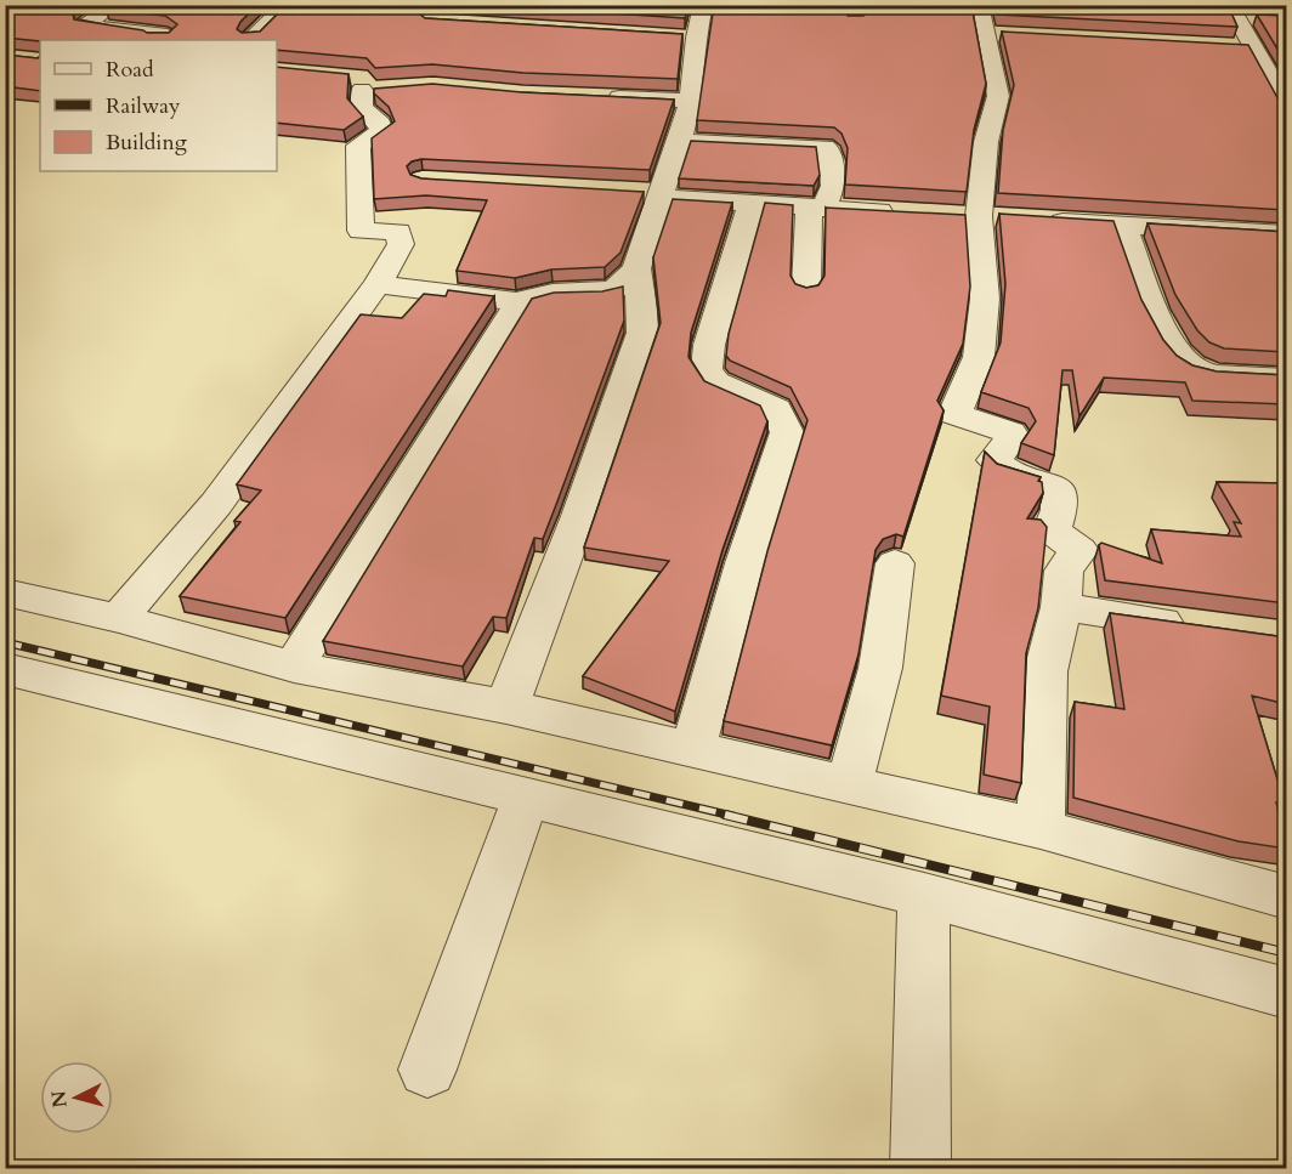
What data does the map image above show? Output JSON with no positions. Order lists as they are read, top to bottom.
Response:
{
  "legend": ["Road", "Railway", "Building"],
  "north": "left"
}
